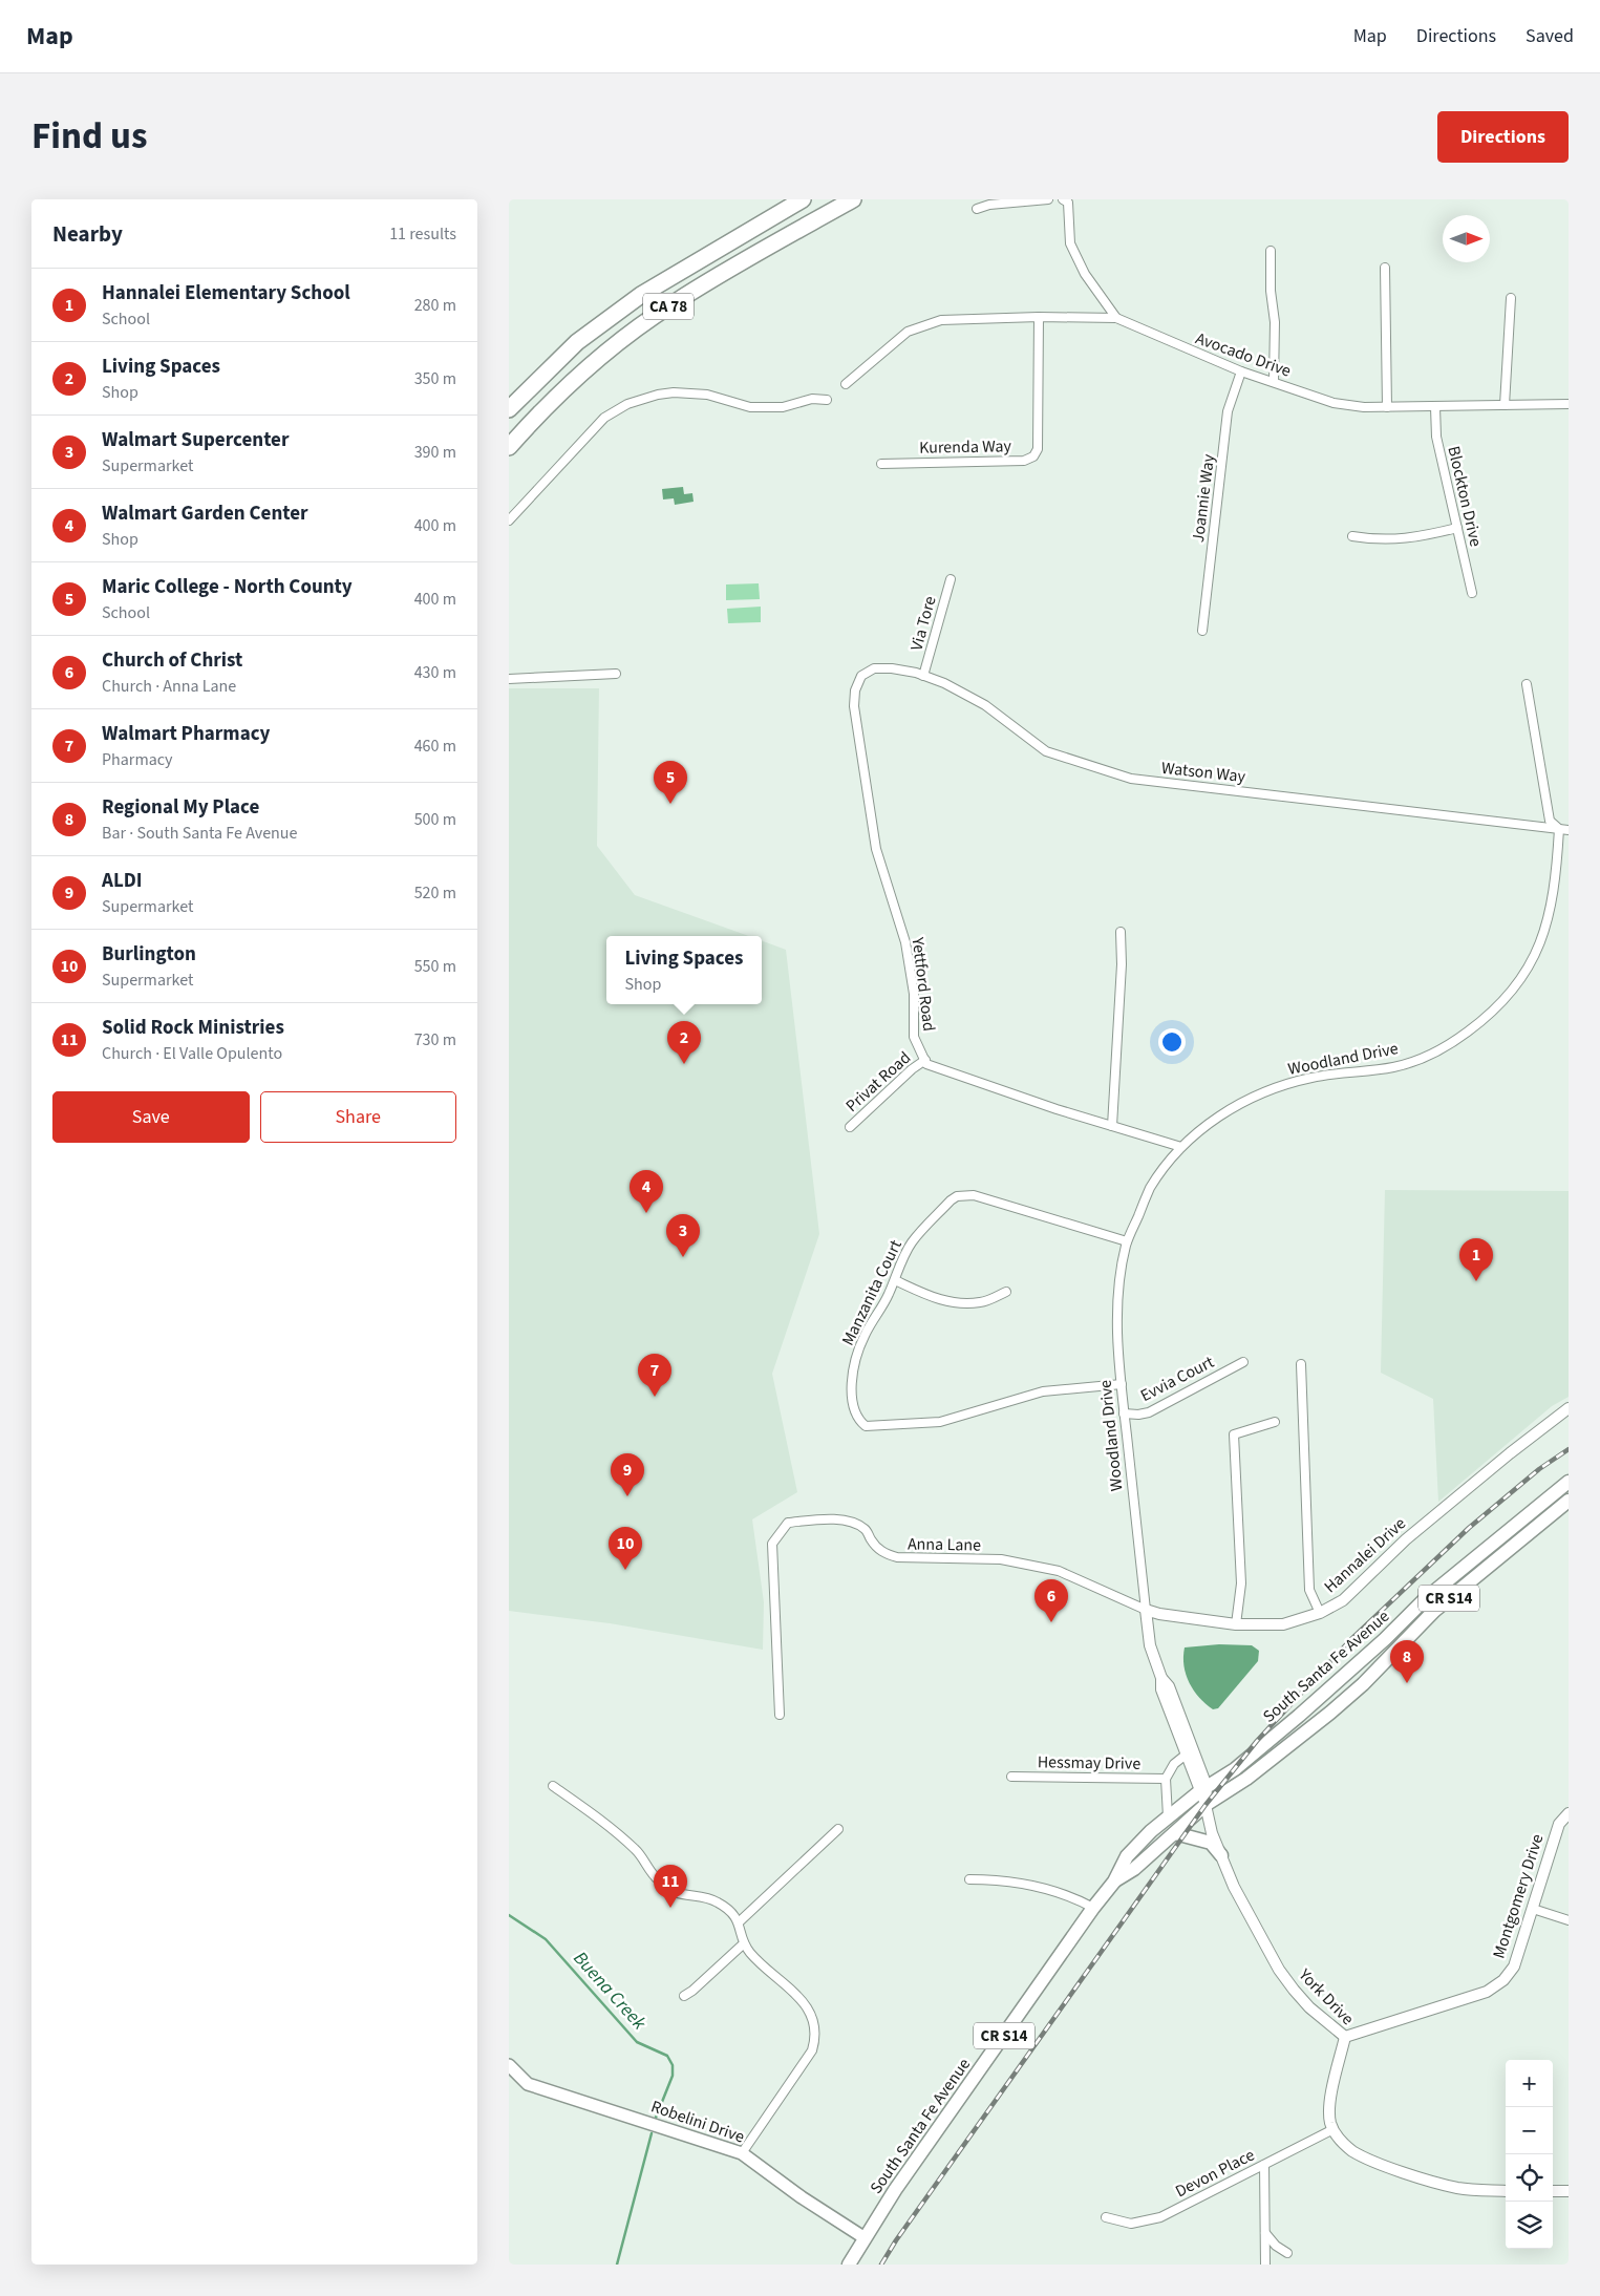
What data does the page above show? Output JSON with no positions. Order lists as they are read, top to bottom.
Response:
{
  "streets": {
    "highway": ["CA 78"],
    "main road": ["CR S14", "South Santa Fe Avenue", "Robelini Drive"],
    "street": [
      "Avocado Drive",
      "Kurenda Way",
      "Blockton Drive",
      "Joannie Way",
      "Via Tore",
      "Watson Way",
      "Yettford Road",
      "Woodland Drive",
      "Privat Road",
      "Manzanita Court",
      "Evvia Court",
      "Anna Lane",
      "Hannalei Drive",
      "Hessmay Drive",
      "Montgomery Drive",
      "York Drive",
      "Devon Place"
    ]
  },
  "crossings": [
    ["Avocado Drive", "Kurenda Way"],
    ["Avocado Drive", "Blockton Drive"],
    ["Avocado Drive", "Joannie Way"],
    ["Via Tore", "Watson Way"],
    ["Watson Way", "Yettford Road"],
    ["Watson Way", "Woodland Drive"],
    ["Yettford Road", "Privat Road"],
    ["Woodland Drive", "Manzanita Court"],
    ["Woodland Drive", "Evvia Court"],
    ["Woodland Drive", "Anna Lane"],
    ["Woodland Drive", "Hannalei Drive"],
    ["Woodland Drive", "South Santa Fe Avenue"],
    ["Woodland Drive", "York Drive"],
    ["Anna Lane", "Hannalei Drive"],
    ["South Santa Fe Avenue", "York Drive"],
    ["South Santa Fe Avenue", "Robelini Drive"],
    ["Montgomery Drive", "York Drive"],
    ["York Drive", "Devon Place"]
  ],
  "water": ["Buena Creek"],
  "north": "right",
  "page": {
    "header": "Map",
    "nav": ["Map", "Directions", "Saved"],
    "title": "Find us",
    "buttons": [
      "Directions",
      ["Save", "Share"]
    ],
    "heading": ["Nearby", "11 results"],
    "list": [
      {
        "mark": "1",
        "name": "Hannalei Elementary School",
        "note": "School",
        "value": "280 m"
      },
      {
        "mark": "2",
        "name": "Living Spaces",
        "note": "Shop",
        "value": "350 m"
      },
      {
        "mark": "3",
        "name": "Walmart Supercenter",
        "note": "Supermarket",
        "value": "390 m"
      },
      {
        "mark": "4",
        "name": "Walmart Garden Center",
        "note": "Shop",
        "value": "400 m"
      },
      {
        "mark": "5",
        "name": "Maric College - North County",
        "note": "School",
        "value": "400 m"
      },
      {
        "mark": "6",
        "name": "Church of Christ",
        "note": "Church · Anna Lane",
        "value": "430 m"
      },
      {
        "mark": "7",
        "name": "Walmart Pharmacy",
        "note": "Pharmacy",
        "value": "460 m"
      },
      {
        "mark": "8",
        "name": "Regional My Place",
        "note": "Bar · South Santa Fe Avenue",
        "value": "500 m"
      },
      {
        "mark": "9",
        "name": "ALDI",
        "note": "Supermarket",
        "value": "520 m"
      },
      {
        "mark": "10",
        "name": "Burlington",
        "note": "Supermarket",
        "value": "550 m"
      },
      {
        "mark": "11",
        "name": "Solid Rock Ministries",
        "note": "Church · El Valle Opulento",
        "value": "730 m"
      }
    ],
    "pins": [
      "5",
      "2",
      "4",
      "3",
      "1",
      "7",
      "9",
      "10",
      "6",
      "8",
      "11"
    ],
    "popup": ["Living Spaces", "Shop"],
    "map_buttons": ["+", "−"]
  }
}
